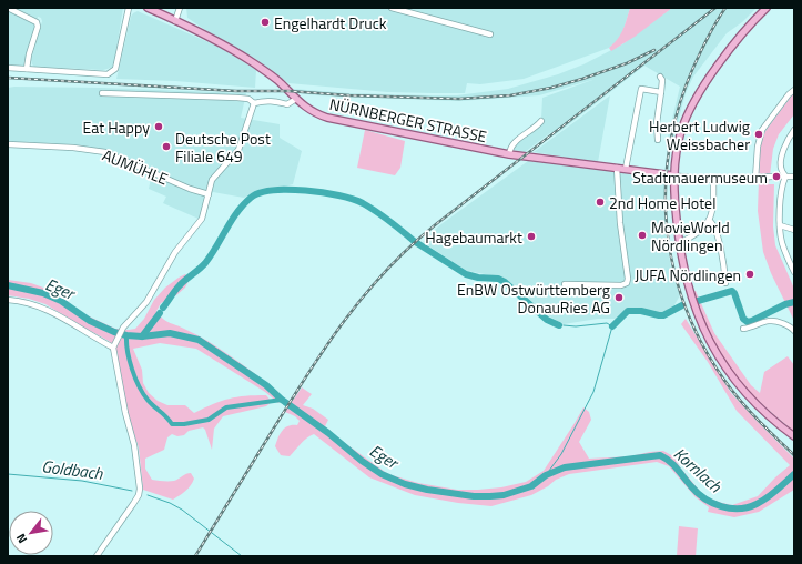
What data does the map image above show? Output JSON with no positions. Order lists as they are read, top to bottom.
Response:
{
  "streets": {
    "main road": ["NÜRNBERGER STRASSE"],
    "street": ["AUMÜHLE"]
  },
  "water": ["Eger", "Goldbach", "Kornlach"],
  "places": [
    "Engelhardt Druck",
    "Eat Happy",
    "Herbert Ludwig Weissbacher",
    "Deutsche Post Filiale 649",
    "Stadtmauermuseum",
    "2nd Home Hotel",
    "MovieWorld Nördlingen",
    "Hagebaumarkt",
    "JUFA Nördlingen",
    "EnBW Ostwürttemberg DonauRies AG"
  ],
  "north": "bottom left"
}
